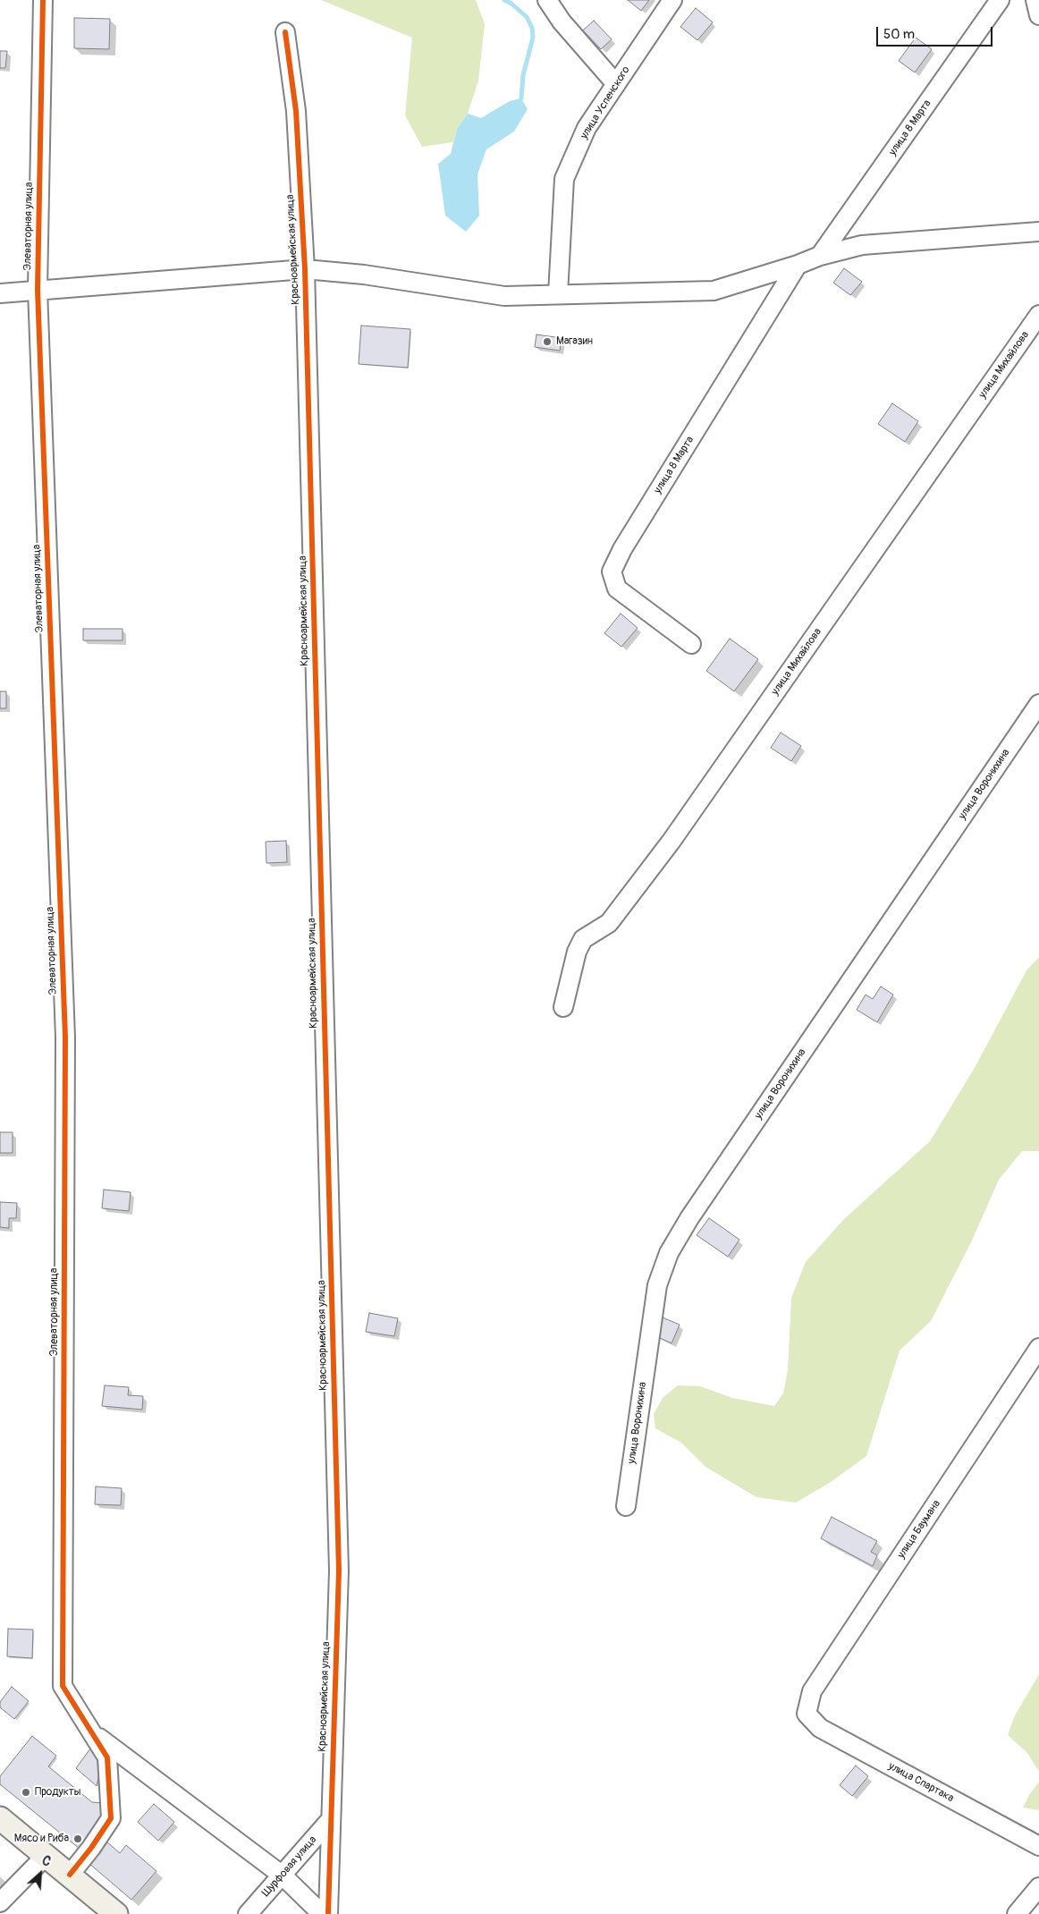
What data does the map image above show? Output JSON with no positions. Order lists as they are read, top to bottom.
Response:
{
  "streets": {
    "street": [
      "улица Успенского",
      "улица 8 Марта",
      "Элеваторная улица",
      "Красноармейская улица",
      "улица Михайлова",
      "улица Воронихина",
      "улица Баумана",
      "улица Спартака",
      "Шурфовая улица"
    ]
  },
  "crossings": [
    ["Красноармейская улица", "Шурфовая улица"],
    ["улица Баумана", "улица Спартака"]
  ],
  "places": ["Магазин", "Продукты", "Мясо и Риба"],
  "scale_bar": "50 m",
  "north": "top right"
}
